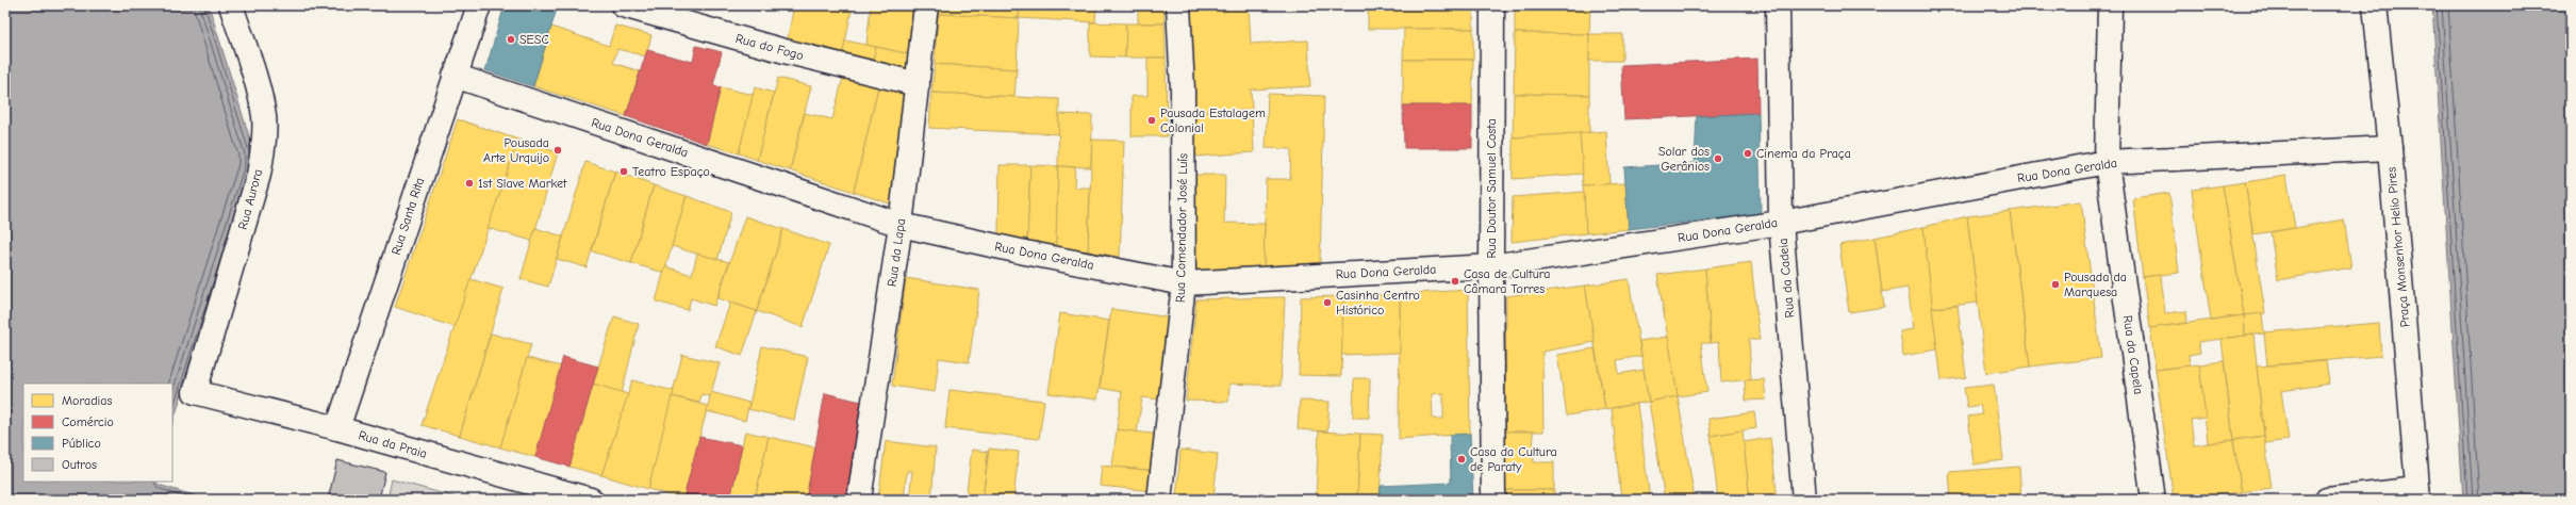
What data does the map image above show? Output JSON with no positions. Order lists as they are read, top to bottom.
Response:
{
  "streets": {
    "street": [
      "Rua do Fogo",
      "Rua Dona Geralda",
      "Rua Doutor Samuel Costa",
      "Rua Aurora",
      "Rua Santa Rita",
      "Rua Comendador José Luís",
      "Praça Monsenhor Helio Pires",
      "Rua da Lapa",
      "Rua da Cadeia",
      "Rua da Capela",
      "Rua da Praia"
    ]
  },
  "crossings": [
    ["Rua do Fogo", "Rua da Lapa"],
    ["Rua Dona Geralda", "Rua Doutor Samuel Costa"],
    ["Rua Dona Geralda", "Rua Santa Rita"],
    ["Rua Dona Geralda", "Rua Comendador José Luís"],
    ["Rua Dona Geralda", "Praça Monsenhor Helio Pires"],
    ["Rua Dona Geralda", "Rua da Lapa"],
    ["Rua Dona Geralda", "Rua da Cadeia"],
    ["Rua Dona Geralda", "Rua da Capela"],
    ["Rua Aurora", "Rua da Praia"],
    ["Rua Santa Rita", "Rua da Praia"]
  ],
  "places": [
    "SESC",
    "Pausada Estalagem Colonial",
    "Pousada Arte Urquijo",
    "Cinema da Praça",
    "Solar dos Gerânios",
    "Teatro Espaço",
    "1st Slave Market",
    "Casa de Cultura Câmara Torres",
    "Pousada da Marquesa",
    "Casinha Centro Histórico",
    "Casa da Cultura de Paraty"
  ],
  "legend": [
    "Moradias",
    "Comércio",
    "Público",
    "Outros"
  ]
}
